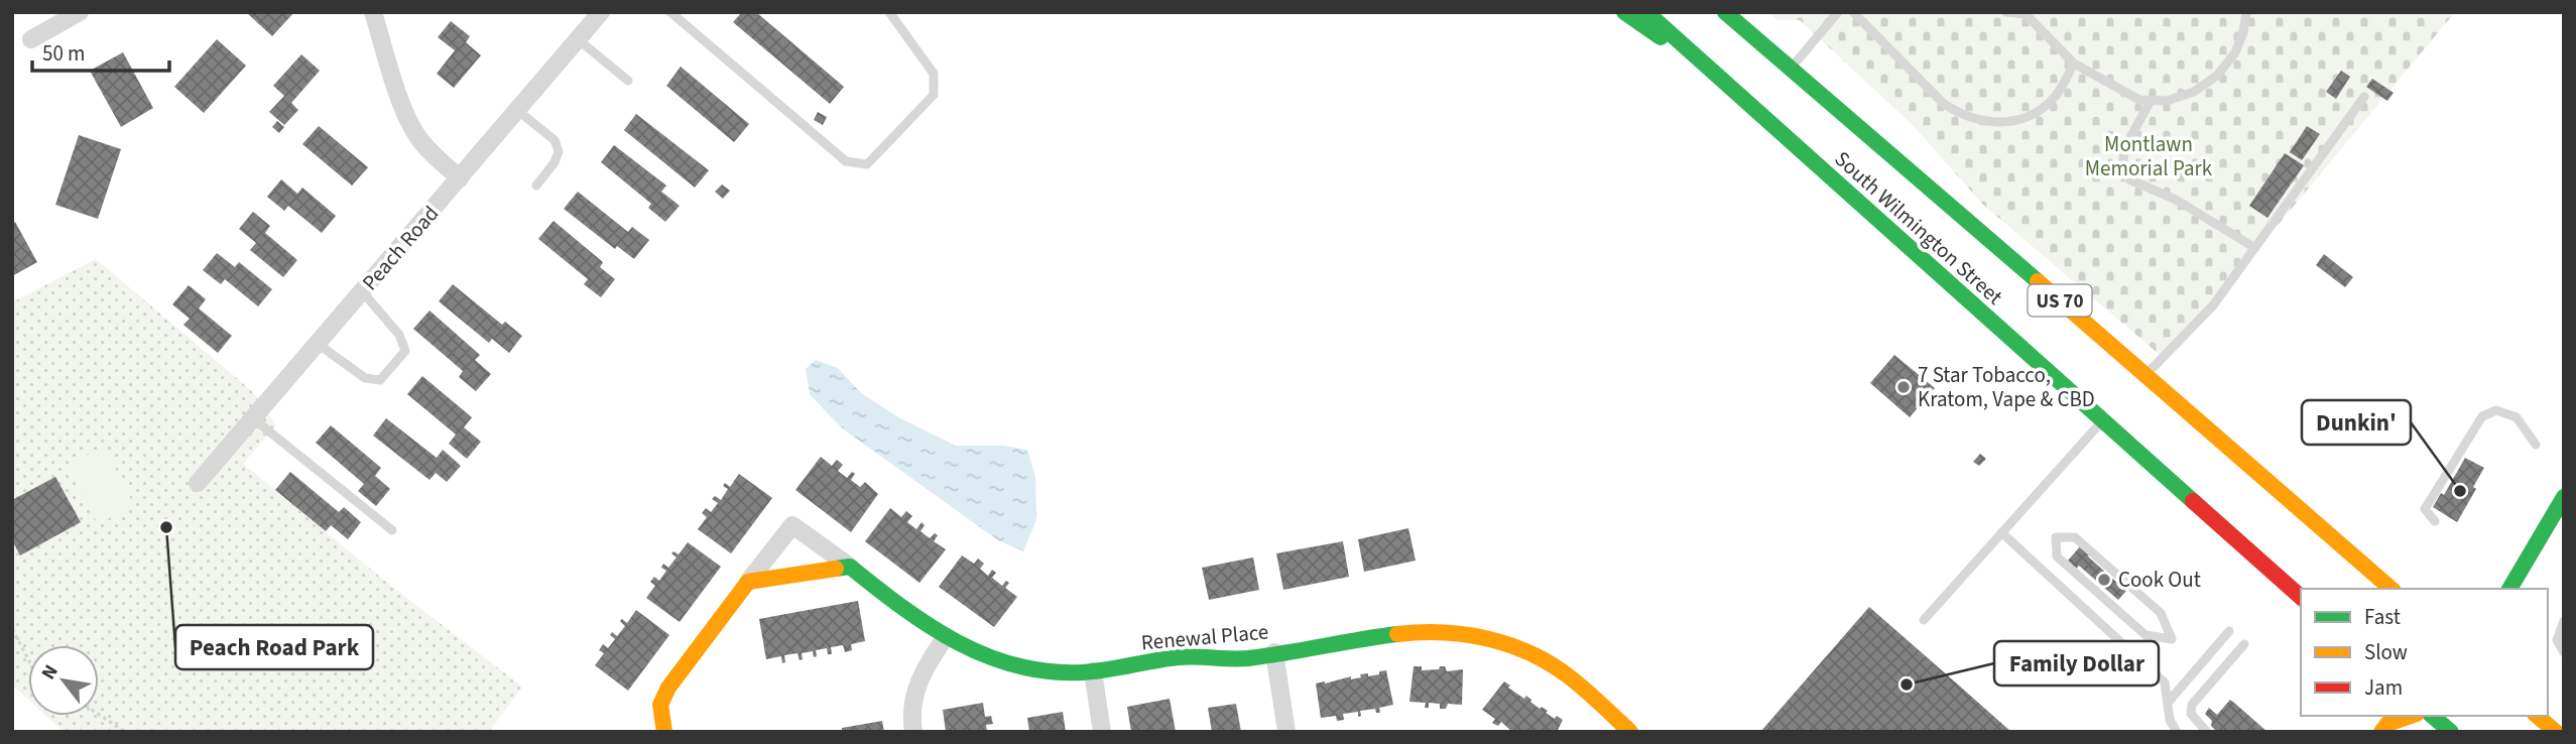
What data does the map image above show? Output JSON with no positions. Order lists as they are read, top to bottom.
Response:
{
  "streets": {
    "main road": ["South Wilmington Street", "US 70", "Renewal Place"],
    "street": ["Peach Road"]
  },
  "crossings": [
    ["South Wilmington Street", "US 70"]
  ],
  "parks": ["Montlawn Memorial Park"],
  "places": [
    "7 Star Tobacco, Kratom, Vape & CBD",
    "Dunkin'",
    "Peach Road Park",
    "Cook Out",
    "Family Dollar"
  ],
  "legend": ["Fast", "Slow", "Jam"],
  "scale_bar": "50 m",
  "north": "top left"
}
